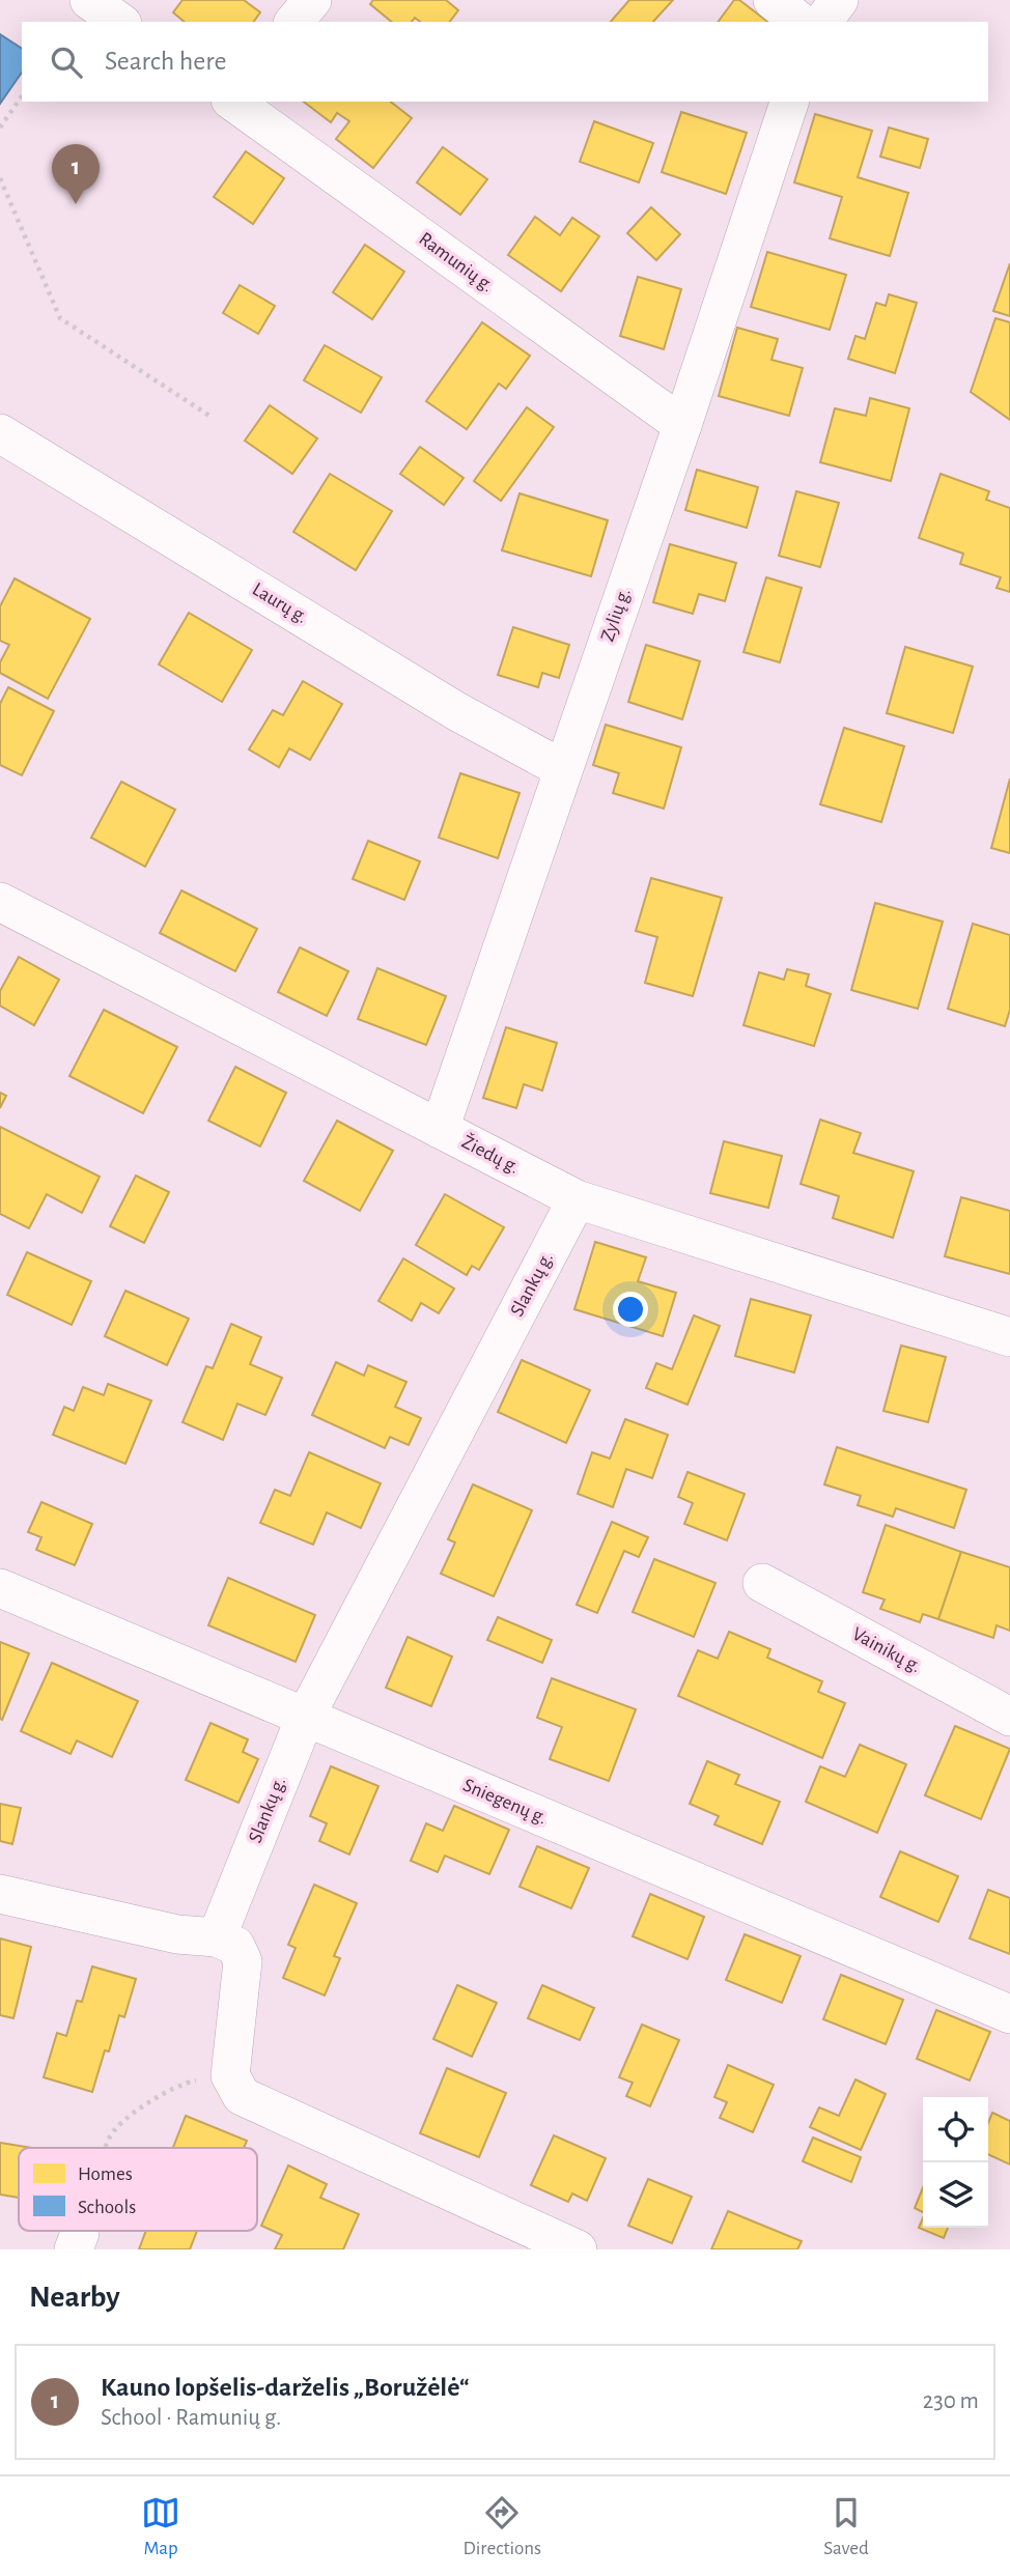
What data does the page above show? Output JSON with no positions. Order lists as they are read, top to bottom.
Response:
{
  "streets": {
    "street": [
      "Ramunių g.",
      "Laurų g.",
      "Zylių g.",
      "Žiedų g.",
      "Slankų g.",
      "Vainikų g.",
      "Sniegenų g."
    ]
  },
  "crossings": [
    ["Ramunių g.", "Zylių g."],
    ["Laurų g.", "Zylių g."],
    ["Zylių g.", "Žiedų g."],
    ["Žiedų g.", "Slankų g."],
    ["Slankų g.", "Sniegenų g."]
  ],
  "legend": ["Homes", "Schools"],
  "page": {
    "search": "Search here",
    "pins": "1",
    "heading": "Nearby",
    "list": [
      {
        "mark": "1",
        "name": "Kauno lopšelis-darželis „Boružėlė“",
        "note": "School · Ramunių g.",
        "value": "230 m"
      }
    ],
    "nav": ["Map", "Directions", "Saved"]
  }
}
